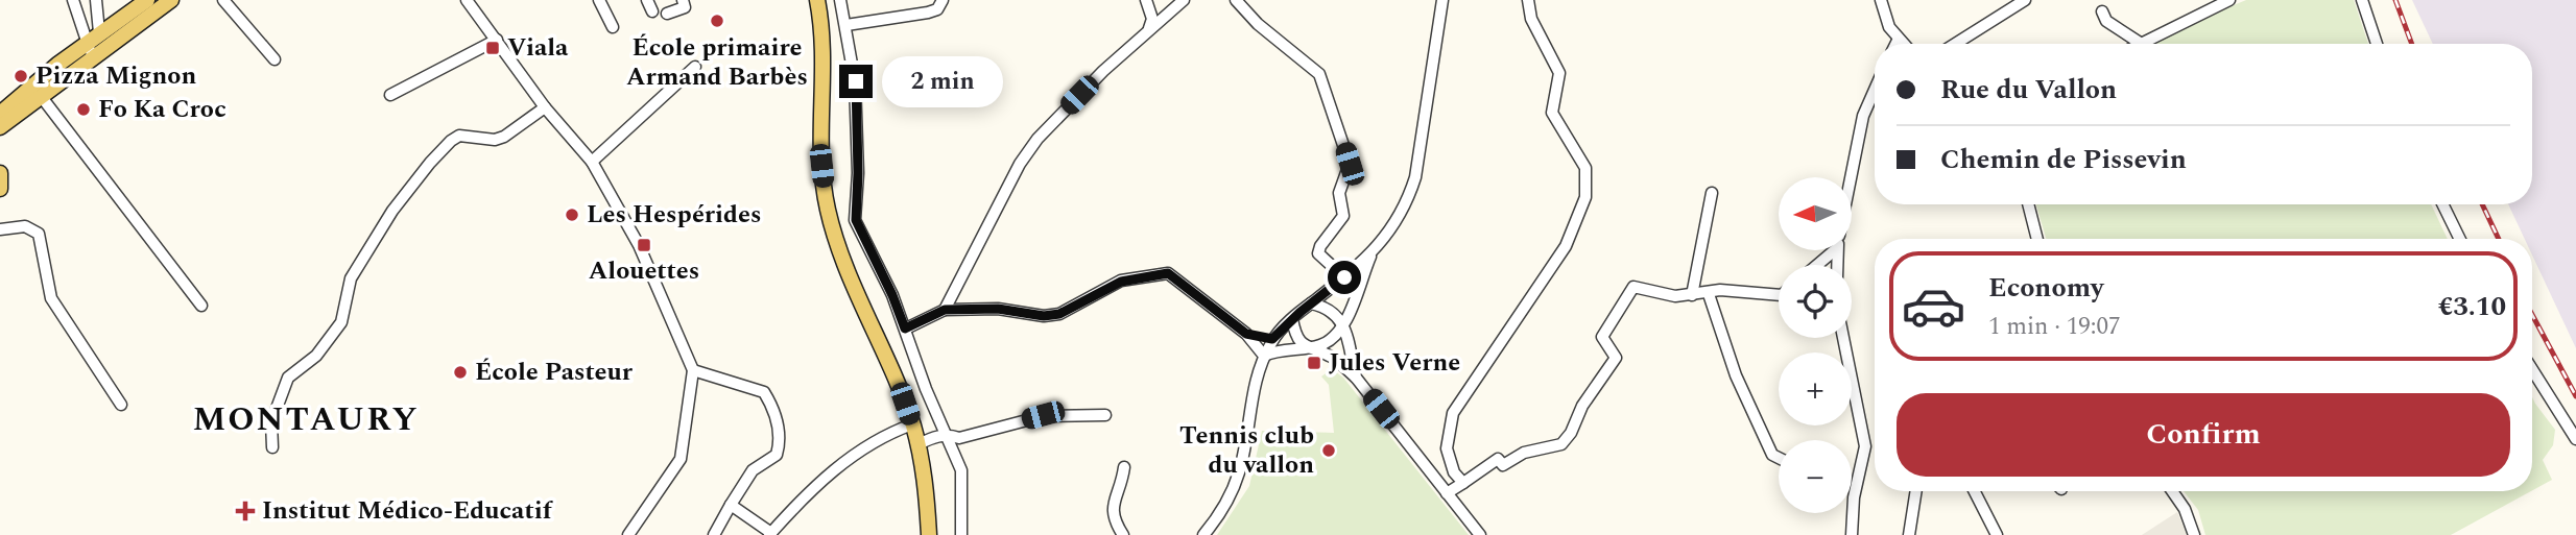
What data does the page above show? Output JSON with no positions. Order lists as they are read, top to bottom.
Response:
{
  "districts": ["MONTAURY"],
  "places": {
    "other": [
      "École primaire Armand Barbès",
      "Pizza Mignon",
      "Fo Ka Croc",
      "Les Hespérides",
      "École Pasteur",
      "Tennis club du vallon"
    ],
    "transit": ["Viala", "Alouettes", "Jules Verne"],
    "health": ["Institut Médico-Educatif"]
  },
  "north": "left",
  "page": {
    "banner": ["Rue du Vallon", "Chemin de Pissevin"],
    "bubble": "2 min",
    "map_buttons": ["+", "−"],
    "list": [
      {
        "name": "Economy",
        "note": "1 min · 19:07",
        "value": "€3.10"
      }
    ],
    "buttons": "Confirm"
  }
}
